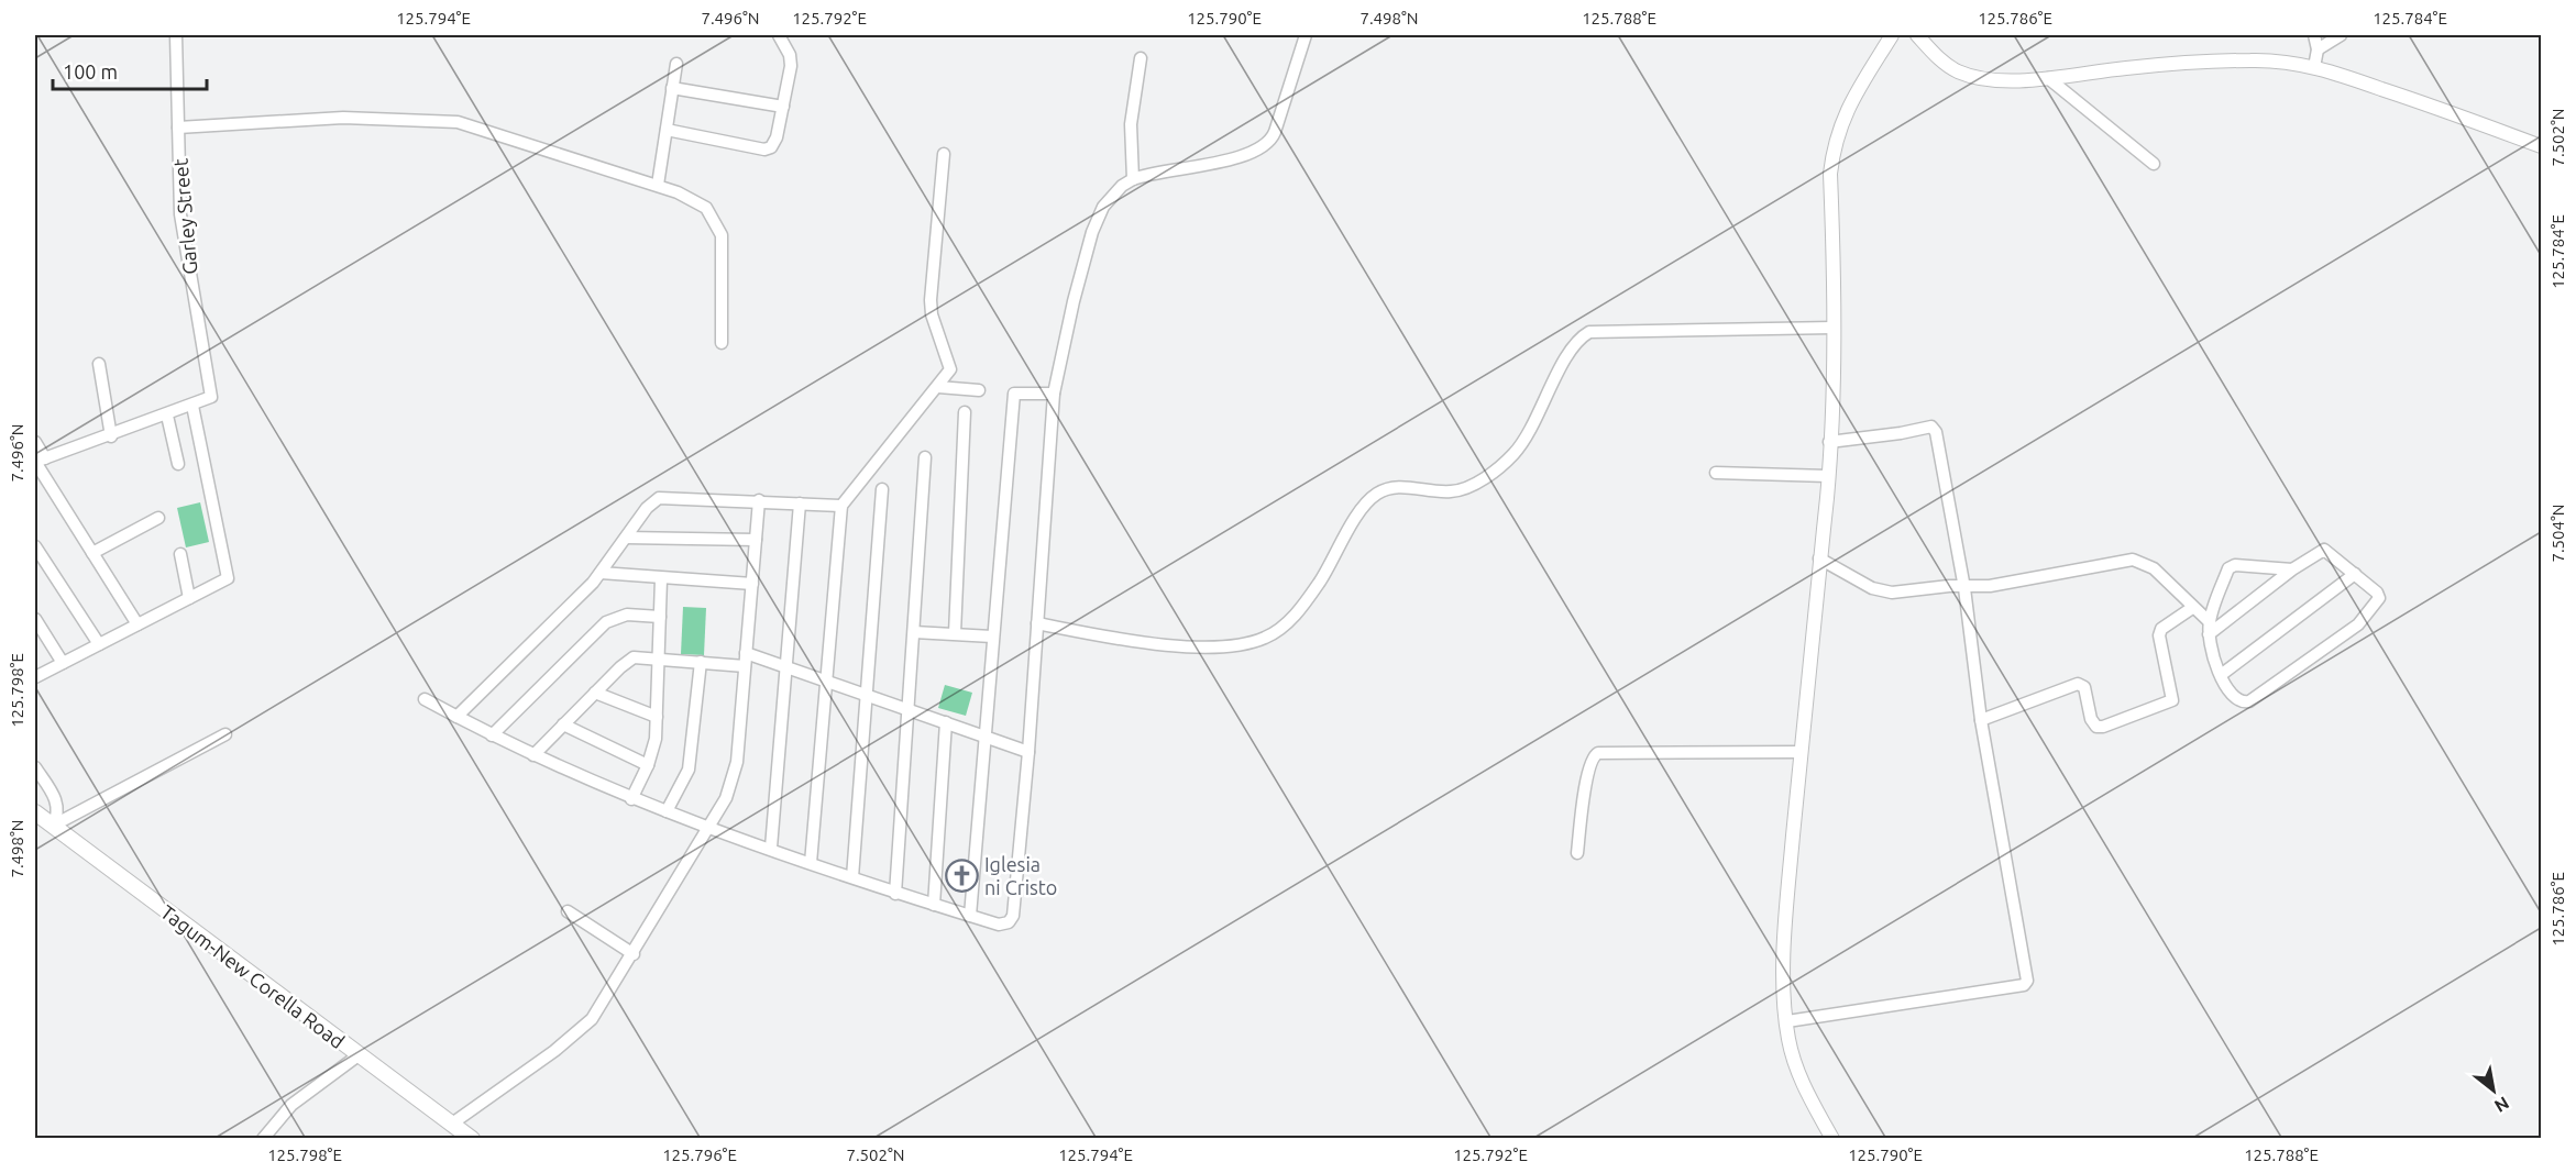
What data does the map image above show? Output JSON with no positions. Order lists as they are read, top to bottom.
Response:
{
  "streets": {
    "main road": ["Tagum-New Corella Road"],
    "street": ["Garley Street"]
  },
  "places": {
    "church": ["Iglesia ni Cristo"]
  },
  "scale_bar": "100 m",
  "north": "bottom right",
  "coordinates": [
    "125.794°E",
    "7.496°N",
    "125.792°E",
    "125.790°E",
    "7.498°N",
    "125.788°E",
    "125.786°E",
    "125.784°E",
    "7.502°N",
    "7.504°N",
    "125.798°E",
    "125.796°E"
  ]
}
